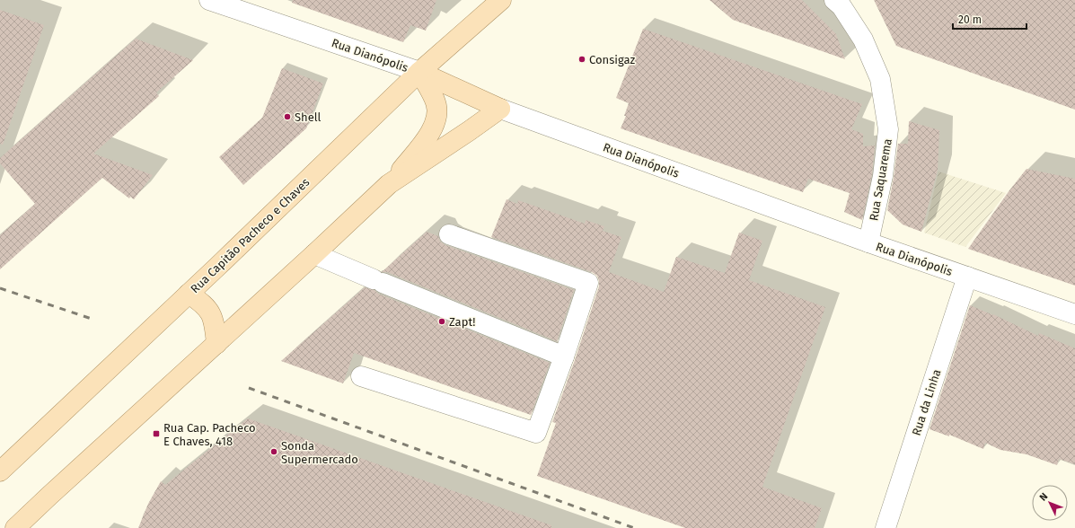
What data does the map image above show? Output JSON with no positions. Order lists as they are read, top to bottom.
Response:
{
  "streets": {
    "main road": ["Rua Dianópolis", "Rua Capitão Pacheco e Chaves"],
    "street": ["Rua Saquarema", "Rua da Linha"]
  },
  "crossings": [
    ["Rua Dianópolis", "Rua Saquarema"],
    ["Rua Dianópolis", "Rua Capitão Pacheco e Chaves"],
    ["Rua Dianópolis", "Rua da Linha"]
  ],
  "places": {
    "other": [
      "Consigaz",
      "Shell",
      "Zapt!",
      "Sonda Supermercado"
    ],
    "transit": ["Rua Cap. Pacheco E Chaves, 418"]
  },
  "scale_bar": "20 m",
  "north": "top left"
}
